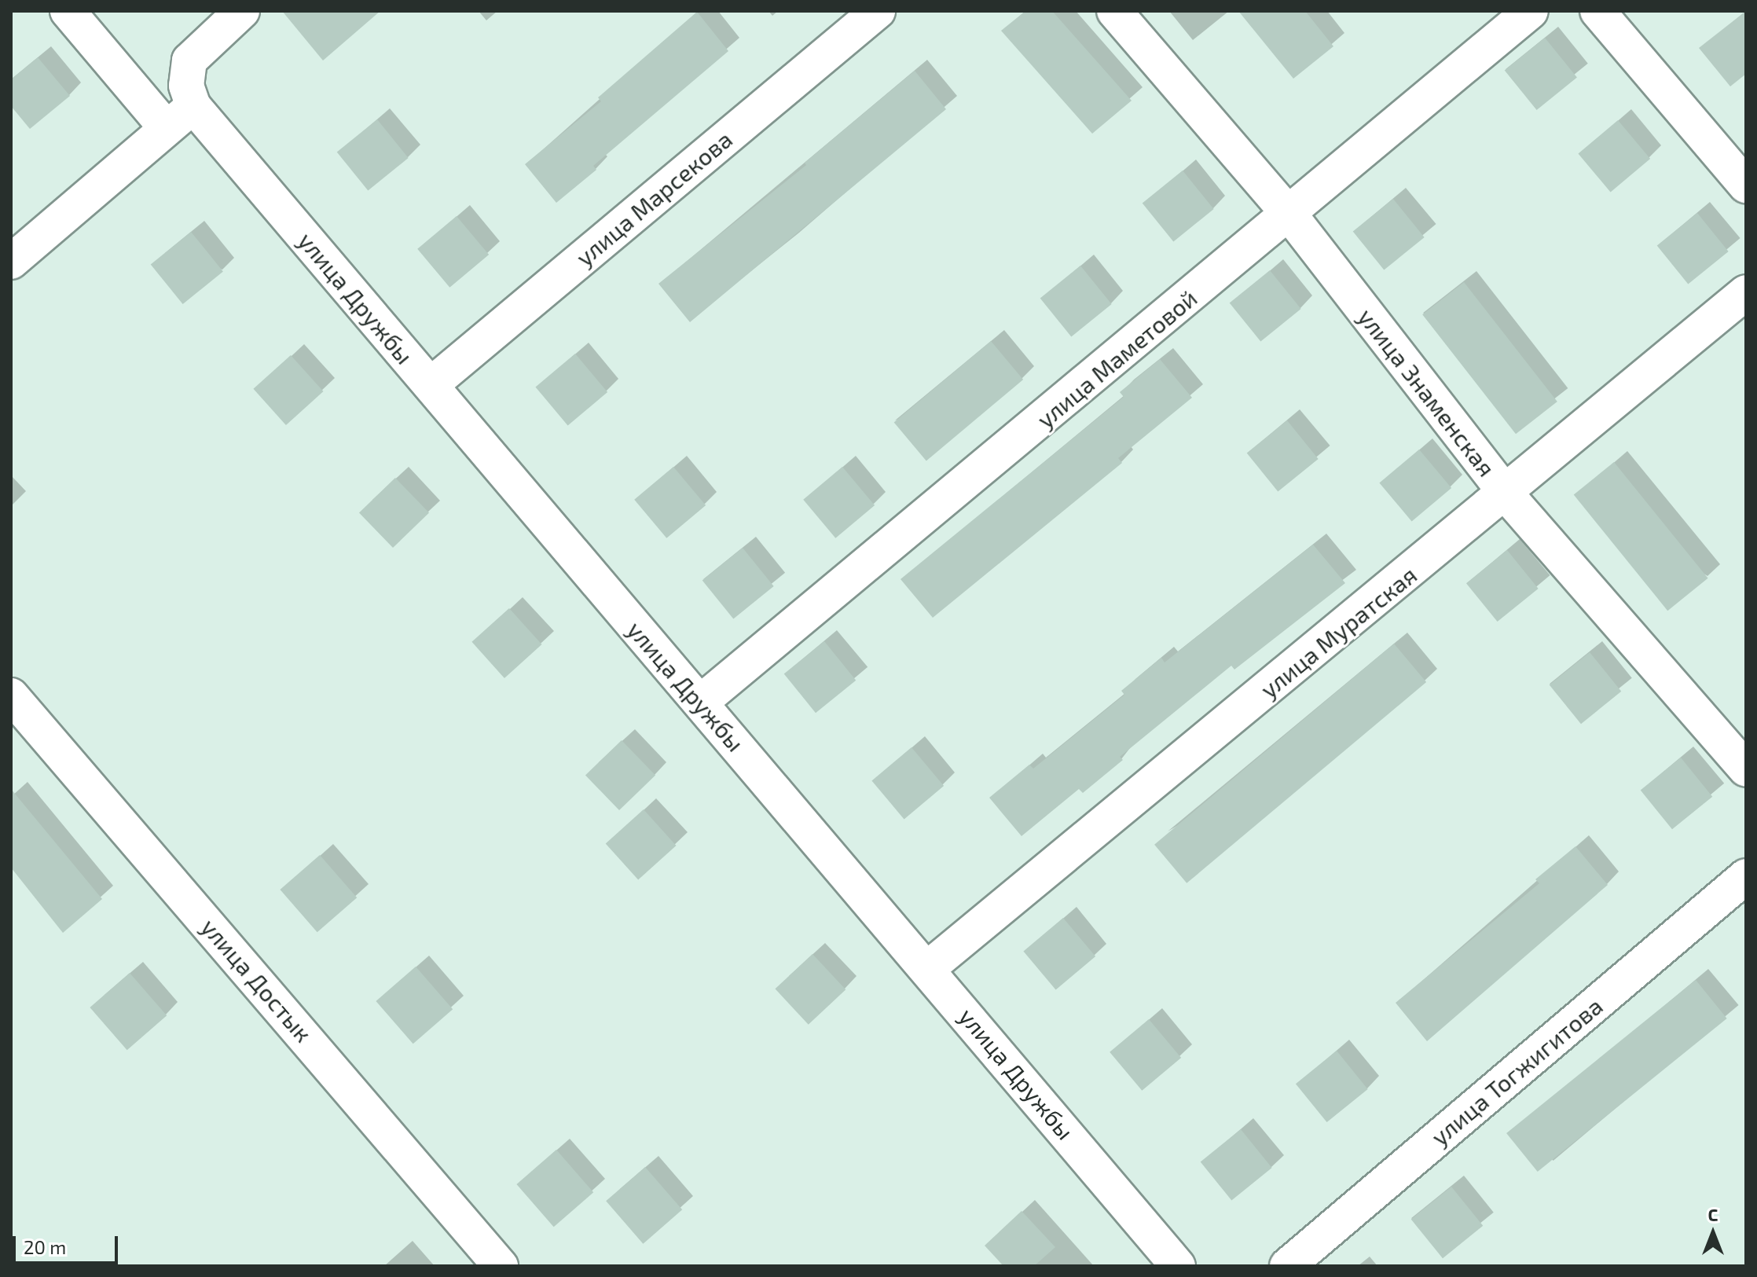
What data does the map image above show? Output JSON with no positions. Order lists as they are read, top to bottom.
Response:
{
  "streets": {
    "street": [
      "улица Марсекова",
      "улица Дружбы",
      "улица Маметовой",
      "улица Знаменская",
      "улица Муратская",
      "улица Достык",
      "улица Тогжигитова"
    ]
  },
  "crossings": [
    ["улица Марсекова", "улица Дружбы"],
    ["улица Дружбы", "улица Маметовой"],
    ["улица Дружбы", "улица Муратская"],
    ["улица Маметовой", "улица Знаменская"],
    ["улица Знаменская", "улица Муратская"]
  ],
  "scale_bar": "20 m",
  "north": "top"
}
